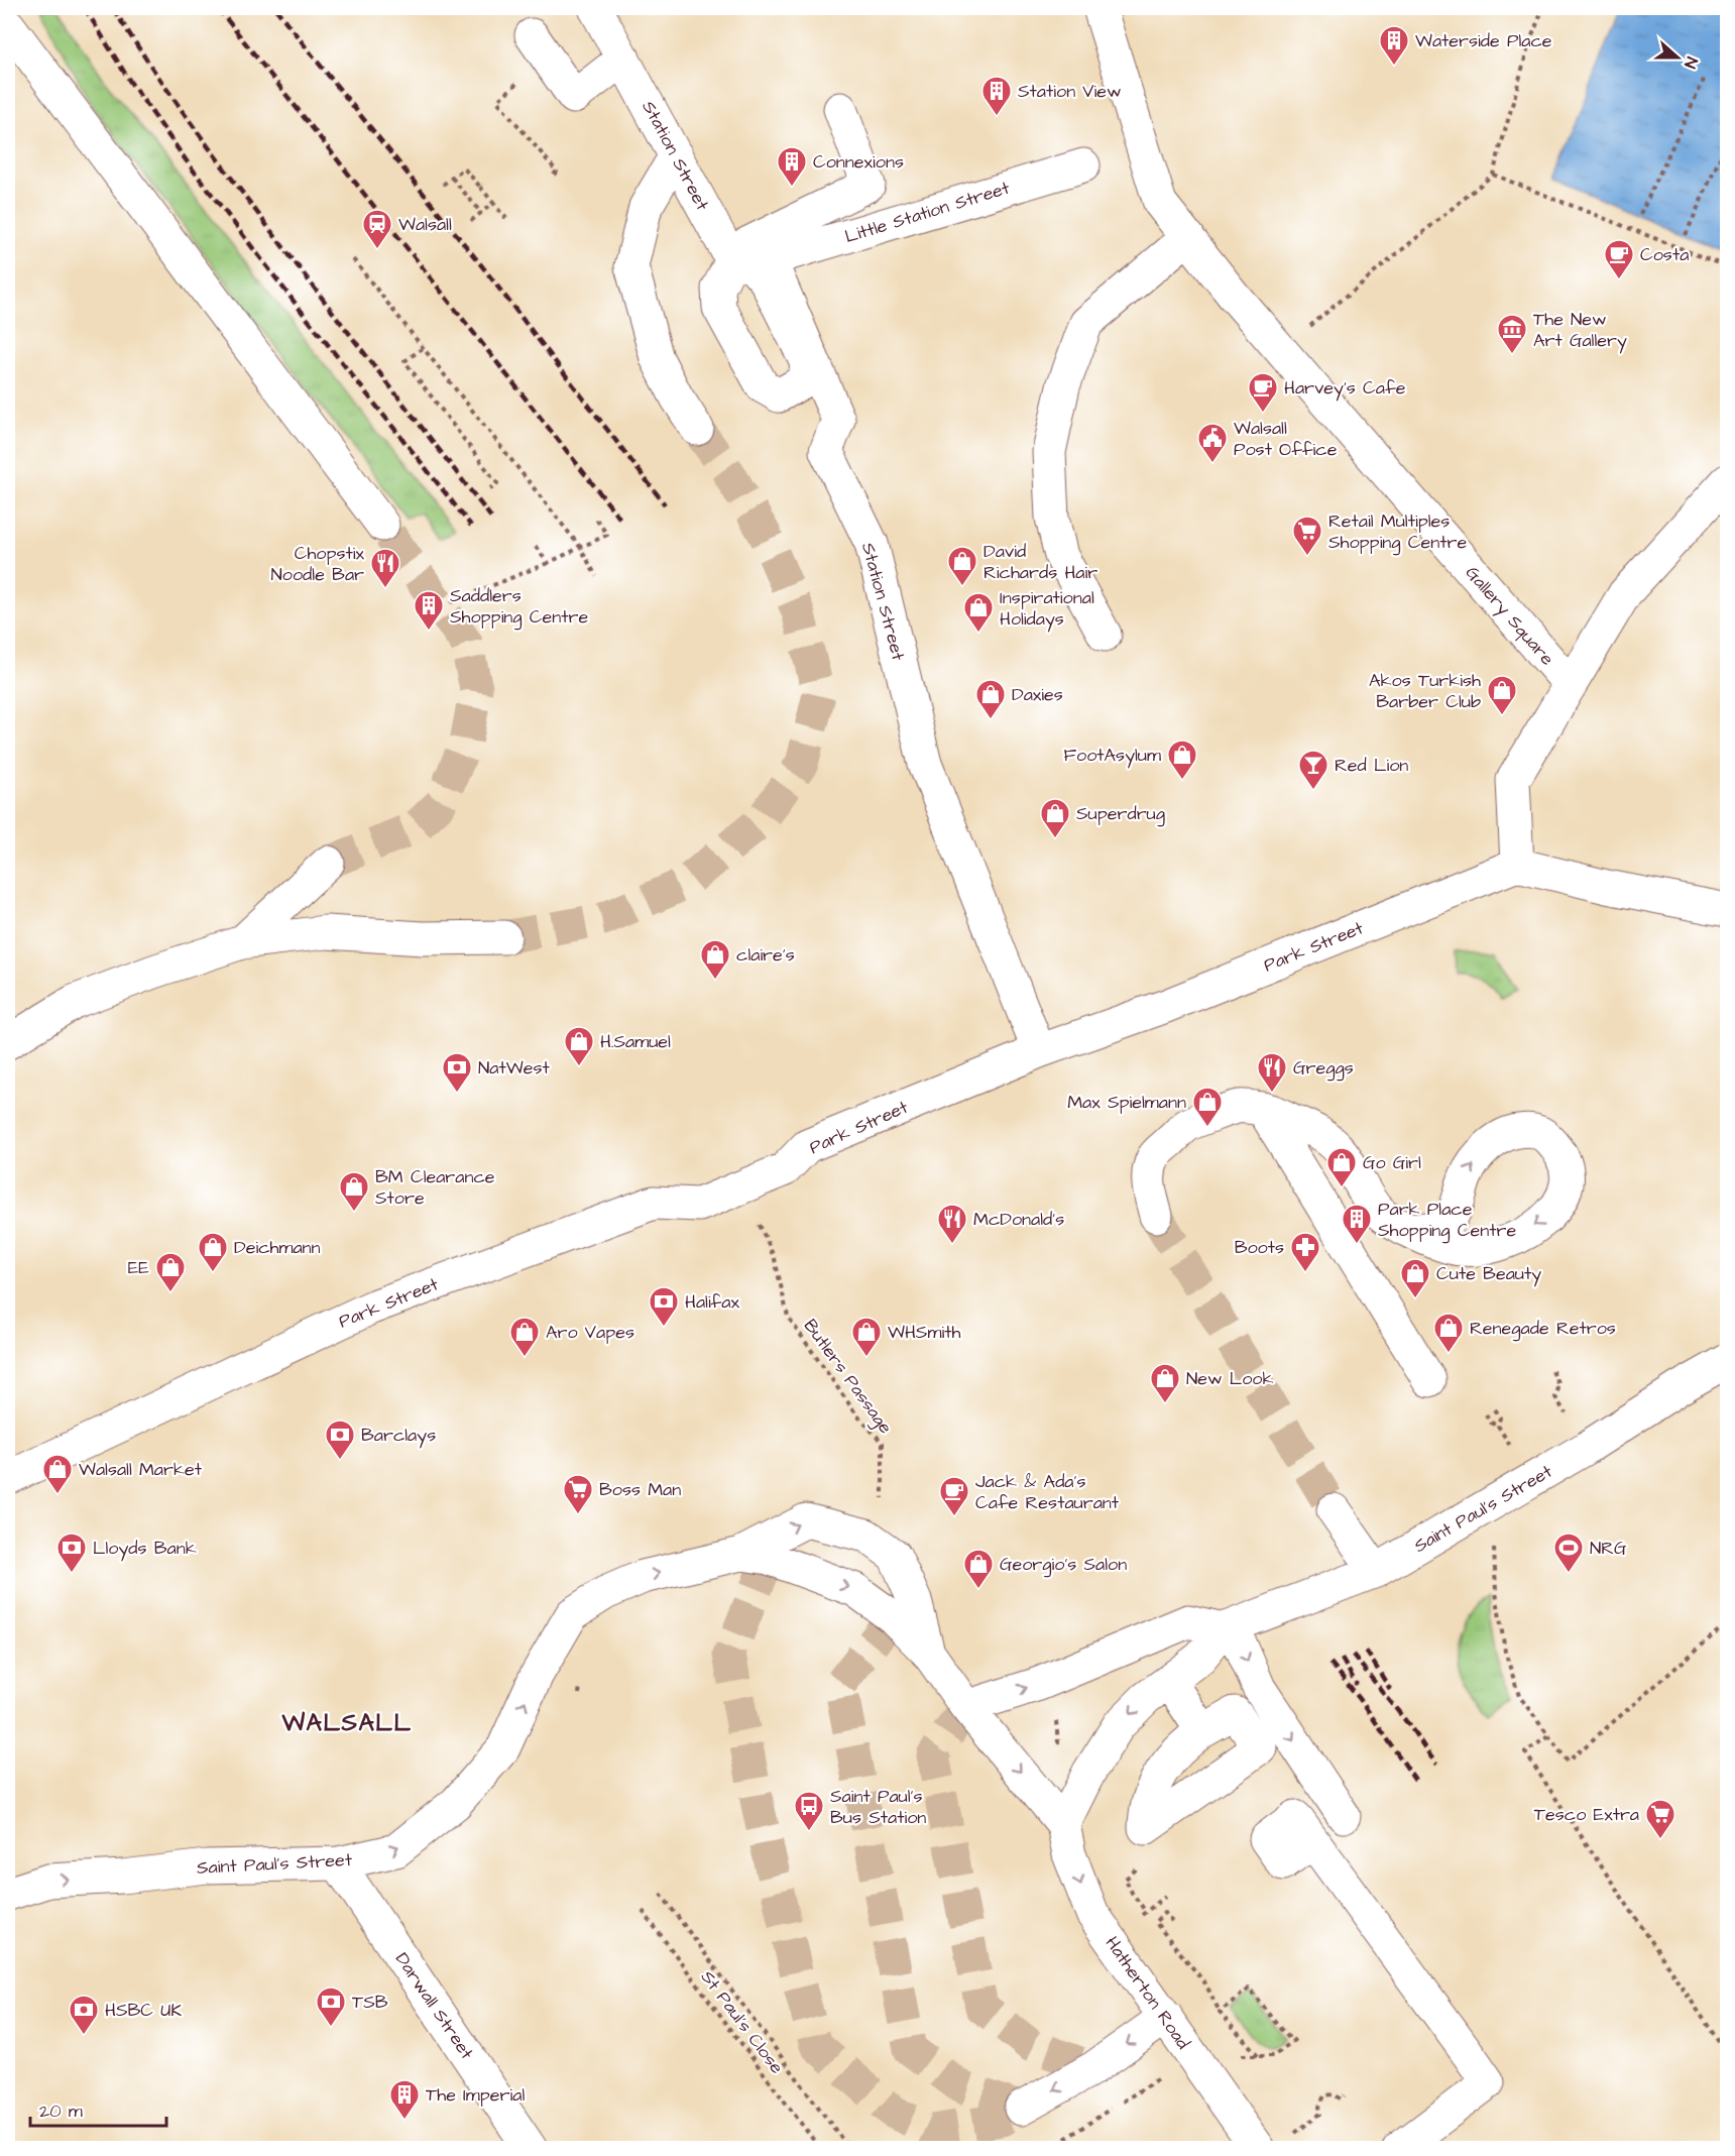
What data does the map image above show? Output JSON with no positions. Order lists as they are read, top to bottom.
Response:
{
  "streets": {
    "street": [
      "Station Street",
      "Little Station Street",
      "Gallery Square",
      "Park Street",
      "Saint Paul's Street",
      "Hatherton Road",
      "Darwall Street"
    ],
    "path": ["Butlers Passage", "St Paul's Close"]
  },
  "crossings": [
    ["Station Street", "Little Station Street"],
    ["Station Street", "Park Street"],
    ["Saint Paul's Street", "Hatherton Road"],
    ["Saint Paul's Street", "Darwall Street"]
  ],
  "one_way": ["Hatherton Road"],
  "districts": ["WALSALL"],
  "places": {
    "building": [
      "Waterside Place",
      "Station View",
      "Connexions",
      "Saddlers Shopping Centre",
      "Park Place Shopping Centre",
      "The Imperial"
    ],
    "station": ["Walsall"],
    "cafe": ["Costa", "Harvey's Cafe", "Jack & Ada's Cafe Restaurant"],
    "museum": ["The New Art Gallery"],
    "public building": ["Walsall Post Office"],
    "supermarket": ["Retail Multiples Shopping Centre", "Boss Man", "Tesco Extra"],
    "shop": [
      "David Richards Hair",
      "Inspirational Holidays",
      "Akos Turkish Barber Club",
      "Daxies",
      "FootAsylum",
      "Superdrug",
      "claire's",
      "H.Samuel",
      "Max Spielmann",
      "Go Girl",
      "BM Clearance Store",
      "Deichmann",
      "EE",
      "Cute Beauty",
      "Renegade Retros",
      "Aro Vapes",
      "WHSmith",
      "New Look",
      "Walsall Market",
      "Georgio's Salon"
    ],
    "restaurant": ["Chopstix Noodle Bar", "Greggs", "McDonald's"],
    "bar": ["Red Lion"],
    "bank": [
      "NatWest",
      "Halifax",
      "Barclays",
      "Lloyds Bank",
      "TSB",
      "HSBC UK"
    ],
    "pharmacy": ["Boots"],
    "sports": ["NRG"],
    "bus stop": ["Saint Paul's Bus Station"]
  },
  "scale_bar": "20 m",
  "north": "right"
}
